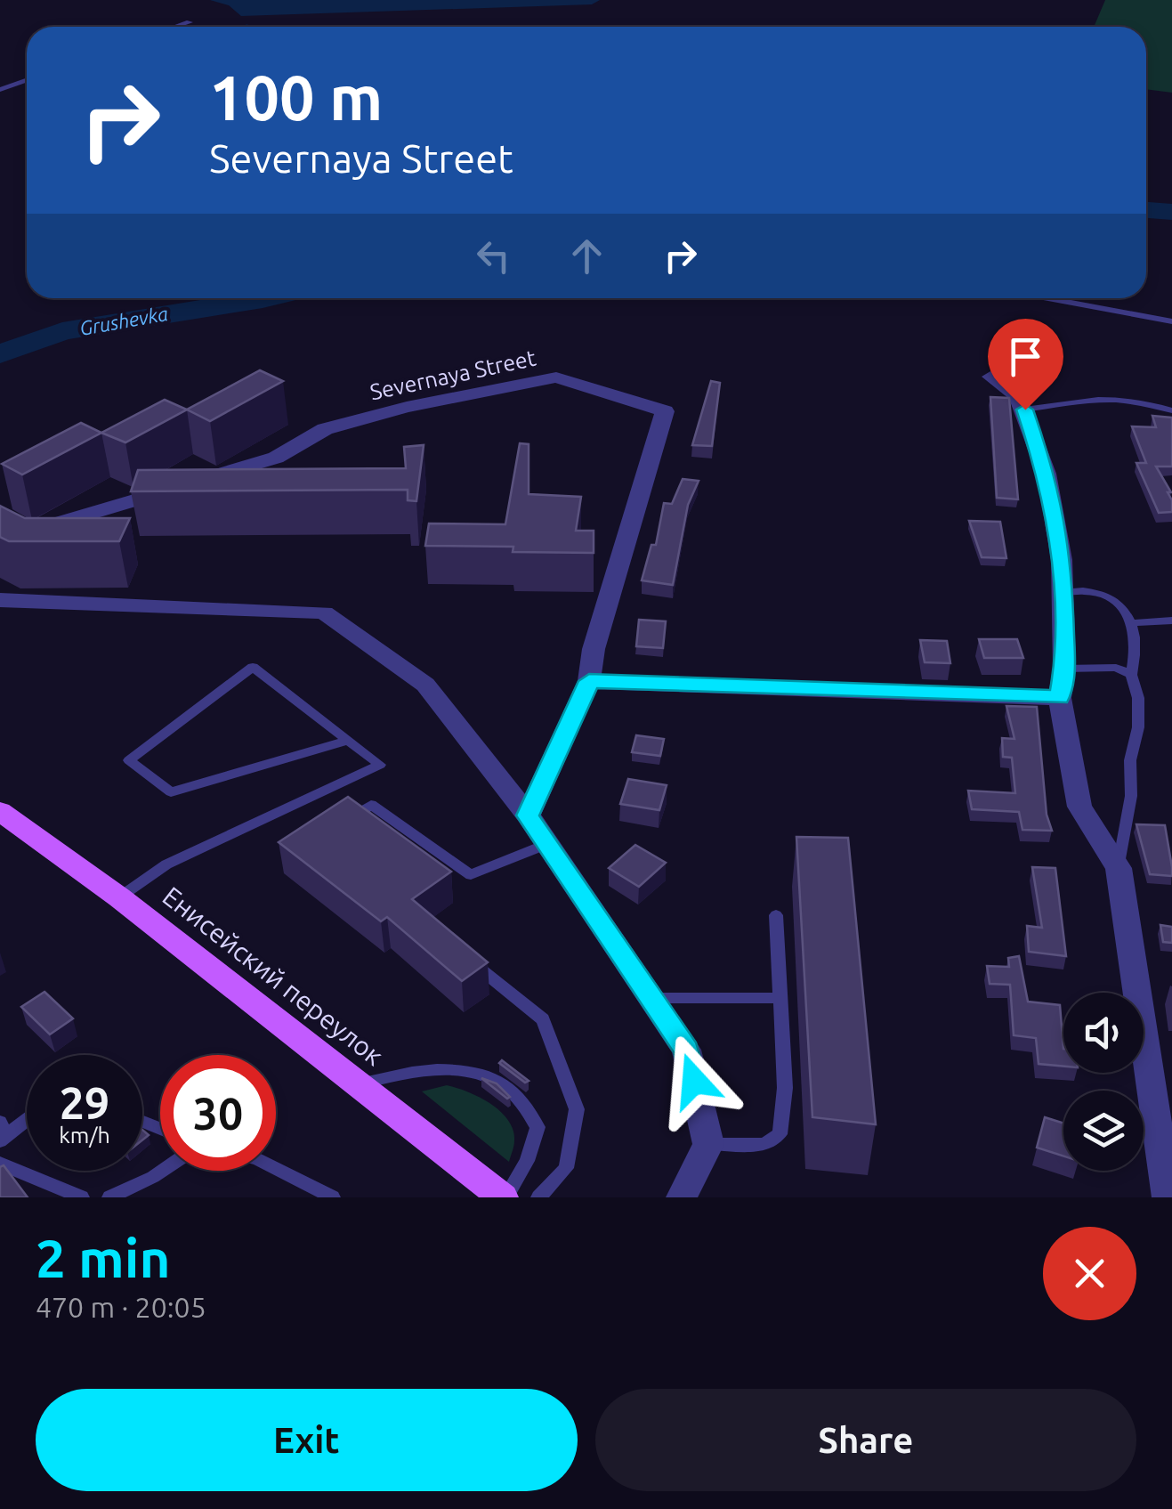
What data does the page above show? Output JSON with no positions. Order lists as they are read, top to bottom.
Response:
{
  "streets": {
    "main road": ["Енисейский переулок"],
    "street": ["Severnaya Street"]
  },
  "water": ["Grushevka"],
  "page": {
    "turn": ["100 m", "Severnaya Street"],
    "speed": "29 km/h",
    "limit": "30",
    "heading": ["2 min", "470 m · 20:05"],
    "buttons": ["Exit", "Share"]
  }
}
